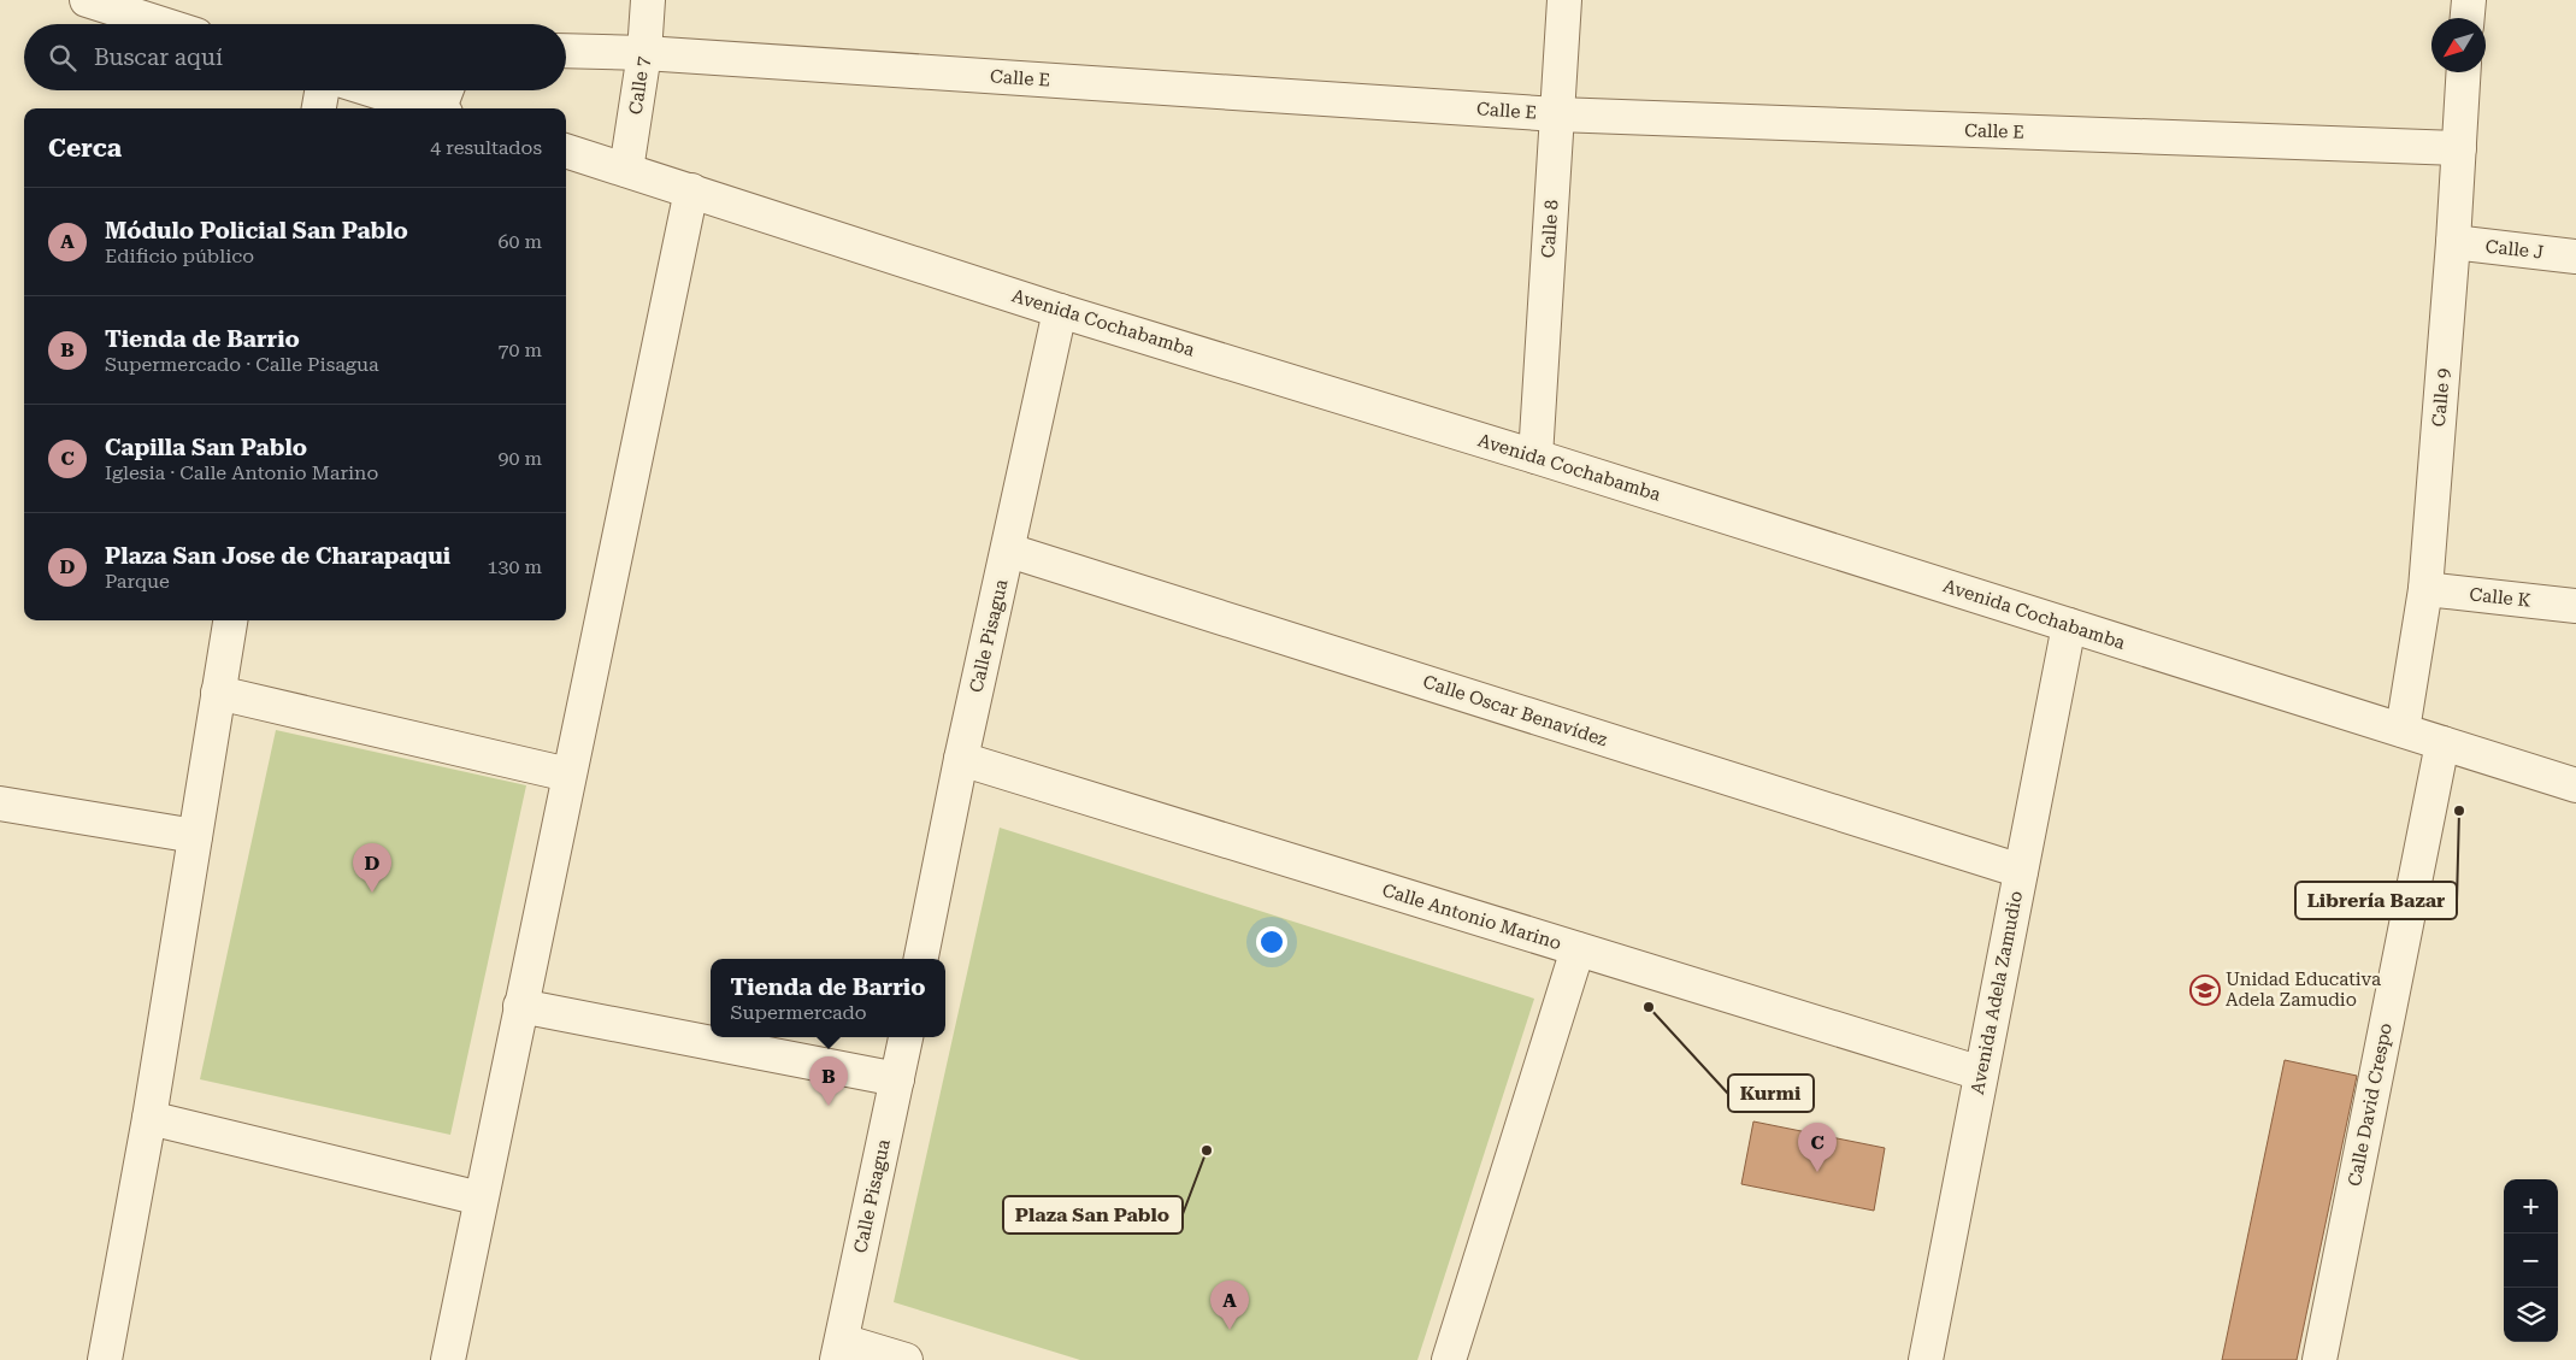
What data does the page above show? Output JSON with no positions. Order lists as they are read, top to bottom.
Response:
{
  "streets": {
    "street": [
      "Calle E",
      "Calle 7",
      "Calle 8",
      "Calle J",
      "Avenida Cochabamba",
      "Calle 9",
      "Calle K",
      "Calle Pisagua",
      "Calle Oscar Benavídez",
      "Calle Antonio Marino",
      "Avenida Adela Zamudio",
      "Calle David Crespo"
    ]
  },
  "crossings": [
    ["Calle E", "Calle 7"],
    ["Calle E", "Calle 8"],
    ["Calle E", "Calle 9"],
    ["Calle 7", "Avenida Cochabamba"],
    ["Calle 8", "Avenida Cochabamba"],
    ["Calle J", "Calle 9"],
    ["Avenida Cochabamba", "Calle 9"],
    ["Avenida Cochabamba", "Calle Pisagua"],
    ["Avenida Cochabamba", "Avenida Adela Zamudio"],
    ["Avenida Cochabamba", "Calle David Crespo"],
    ["Calle 9", "Calle K"],
    ["Calle Pisagua", "Calle Oscar Benavídez"],
    ["Calle Pisagua", "Calle Antonio Marino"],
    ["Calle Oscar Benavídez", "Avenida Adela Zamudio"],
    ["Calle Antonio Marino", "Avenida Adela Zamudio"]
  ],
  "places": {
    "other": ["Librería Bazar", "Kurmi", "Plaza San Pablo"],
    "school or university": ["Unidad Educativa Adela Zamudio"]
  },
  "north": "bottom left",
  "page": {
    "search": "Buscar aquí",
    "heading": ["Cerca", "4 resultados"],
    "list": [
      {
        "mark": "A",
        "name": "Módulo Policial San Pablo",
        "note": "Edificio público",
        "value": "60 m"
      },
      {
        "mark": "B",
        "name": "Tienda de Barrio",
        "note": "Supermercado · Calle Pisagua",
        "value": "70 m"
      },
      {
        "mark": "C",
        "name": "Capilla San Pablo",
        "note": "Iglesia · Calle Antonio Marino",
        "value": "90 m"
      },
      {
        "mark": "D",
        "name": "Plaza San Jose de Charapaqui",
        "note": "Parque",
        "value": "130 m"
      }
    ],
    "pins": [
      "D",
      "B",
      "C",
      "A"
    ],
    "popup": ["Tienda de Barrio", "Supermercado"],
    "map_buttons": ["+", "−"]
  }
}
